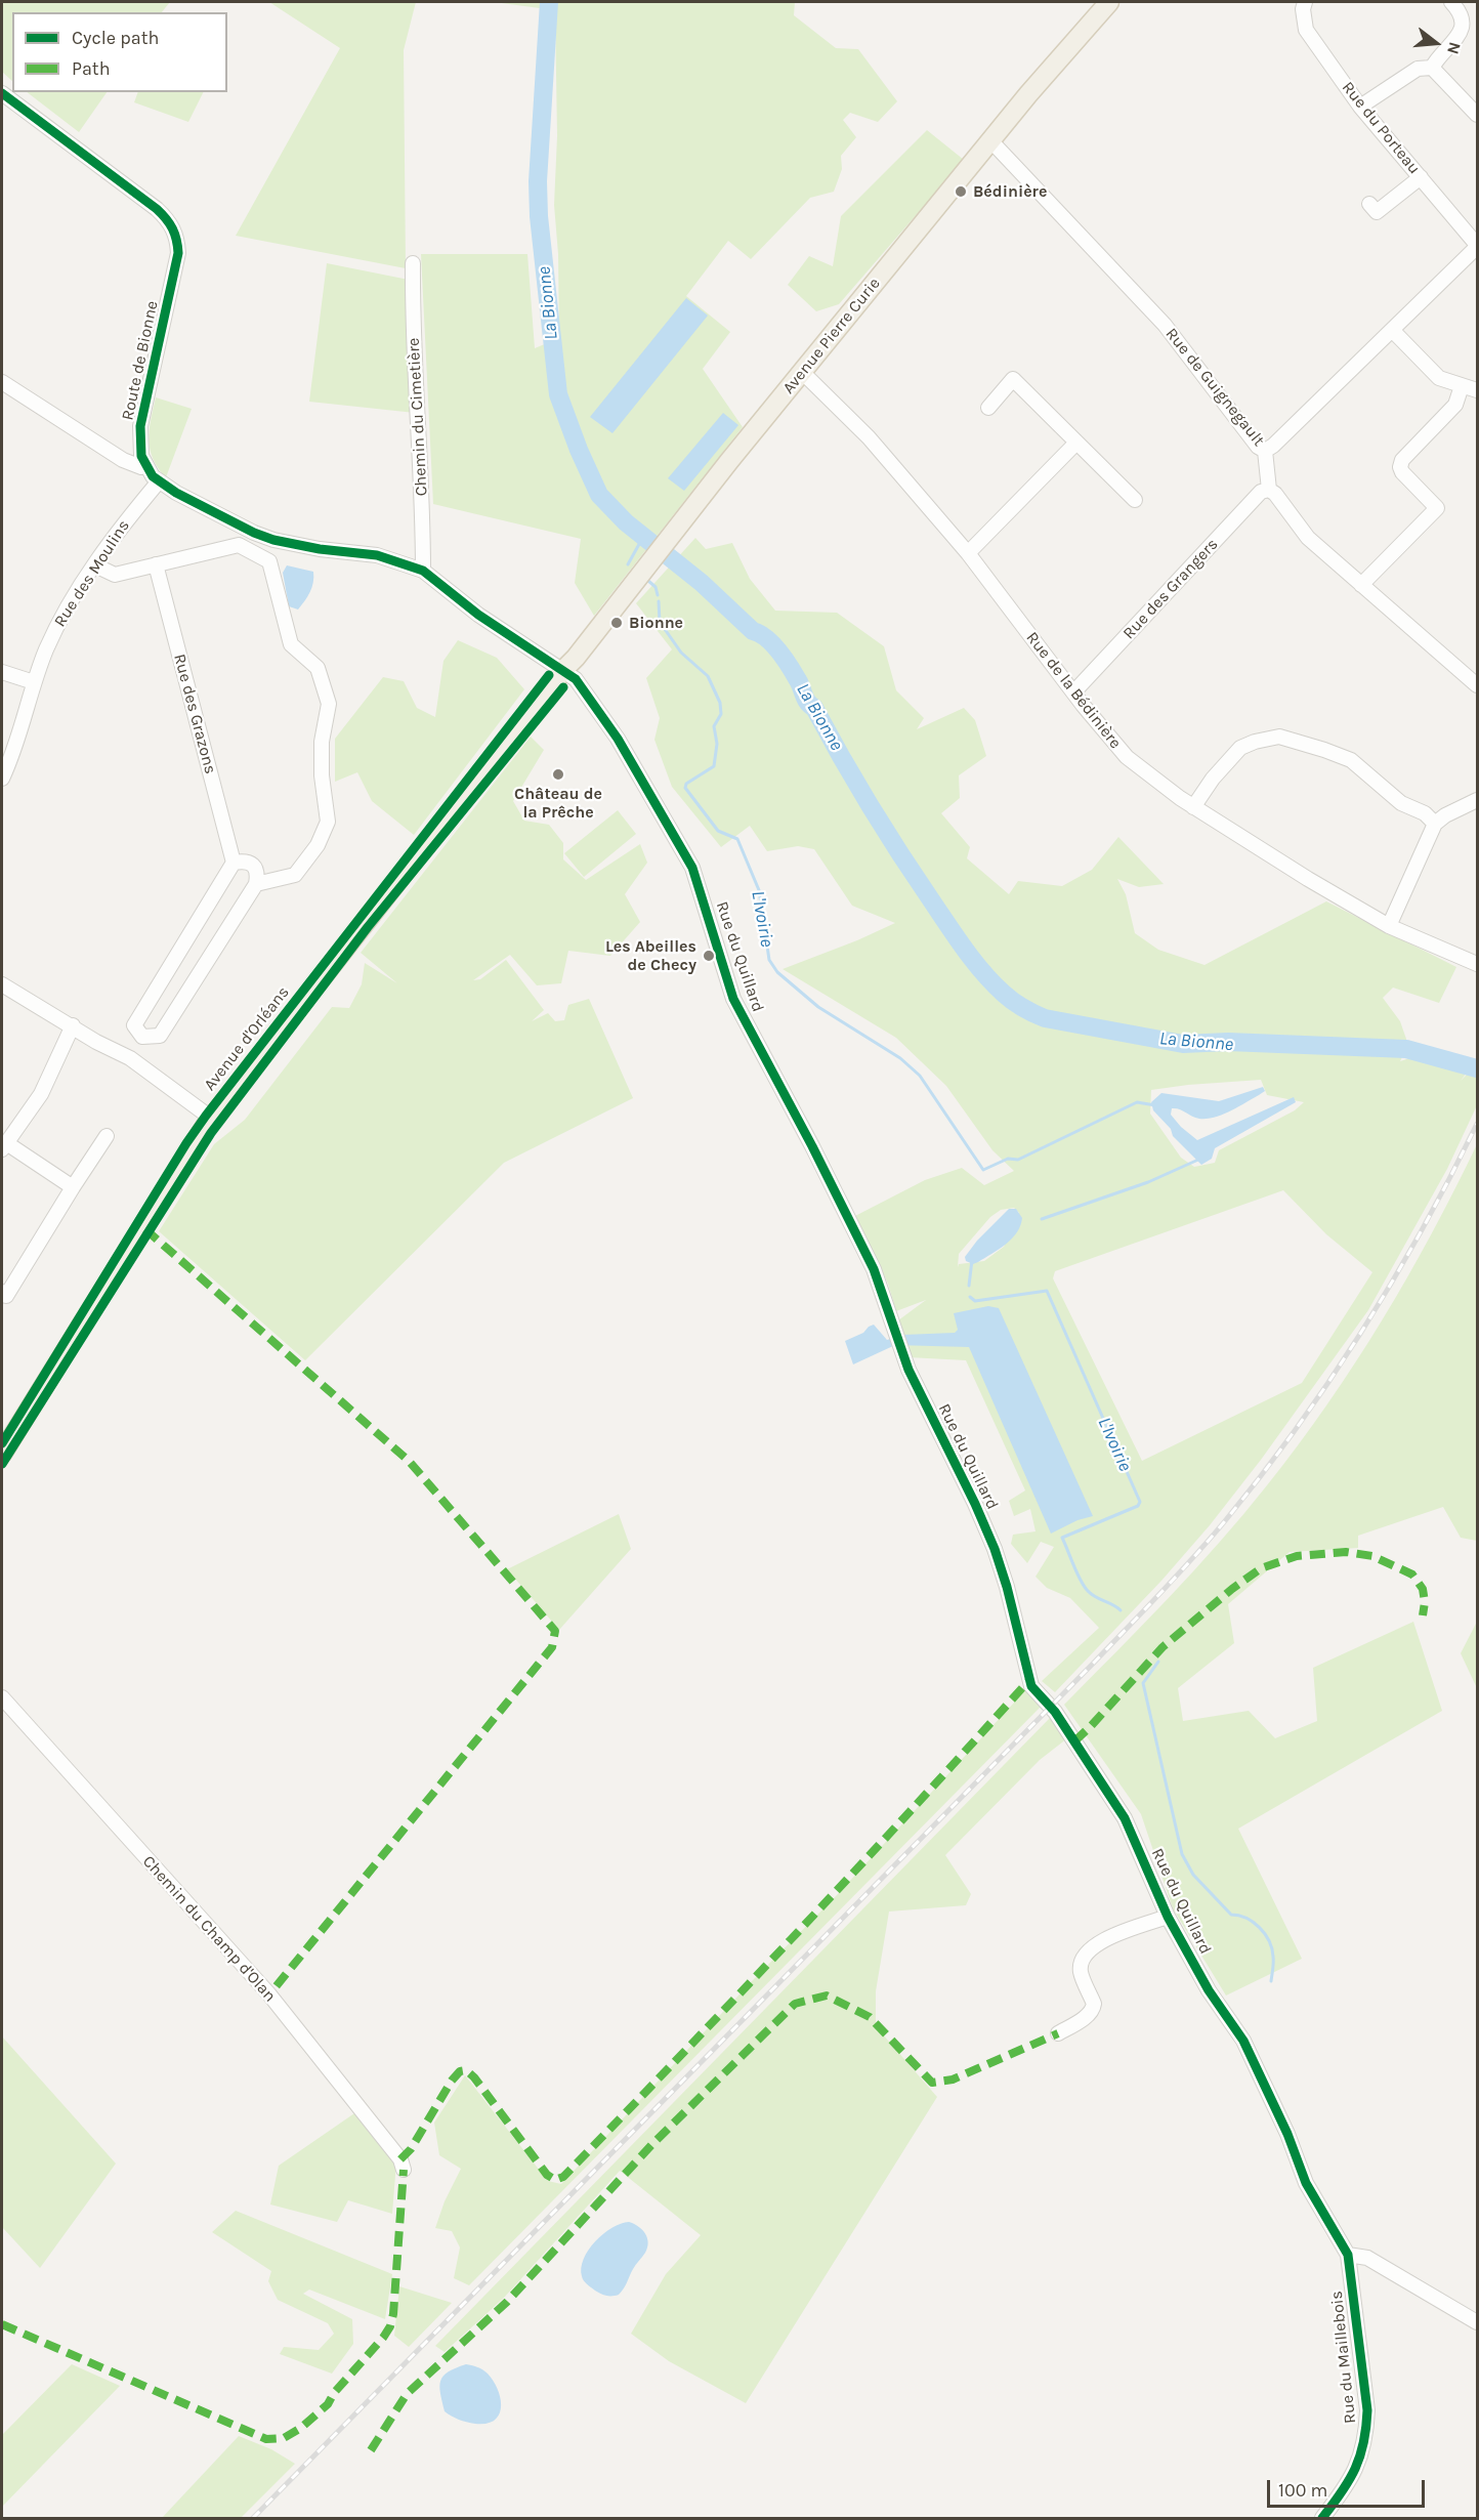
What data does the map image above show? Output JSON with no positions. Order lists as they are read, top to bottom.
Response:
{
  "streets": {
    "main road": ["Avenue Pierre Curie", "Avenue d'Orléans"],
    "street": [
      "Rue du Porteau",
      "Route de Bionne",
      "Rue de Guignegault",
      "Chemin du Cimetière",
      "Rue des Moulins",
      "Rue des Grangers",
      "Rue de la Bédinière",
      "Rue des Grazons",
      "Rue du Quillard",
      "Chemin du Champ d'Olan",
      "Rue du Maillebois"
    ]
  },
  "crossings": [
    ["Rue du Porteau", "Rue de Guignegault"],
    ["Avenue Pierre Curie", "Rue de Guignegault"],
    ["Avenue Pierre Curie", "Rue de la Bédinière"],
    ["Avenue Pierre Curie", "Avenue d'Orléans"],
    ["Route de Bionne", "Chemin du Cimetière"],
    ["Route de Bionne", "Rue des Moulins"],
    ["Route de Bionne", "Rue du Quillard"],
    ["Route de Bionne", "Avenue d'Orléans"],
    ["Rue de Guignegault", "Rue des Grangers"],
    ["Rue des Grangers", "Rue de la Bédinière"],
    ["Rue du Quillard", "Avenue d'Orléans"],
    ["Rue du Quillard", "Rue du Maillebois"]
  ],
  "water": ["La Bionne", "L'Ivoirie"],
  "places": [
    "Bédinière",
    "Bionne",
    "Château de la Prêche",
    "Les Abeilles de Checy"
  ],
  "legend": ["Cycle path", "Path"],
  "scale_bar": "100 m",
  "north": "right"
}
